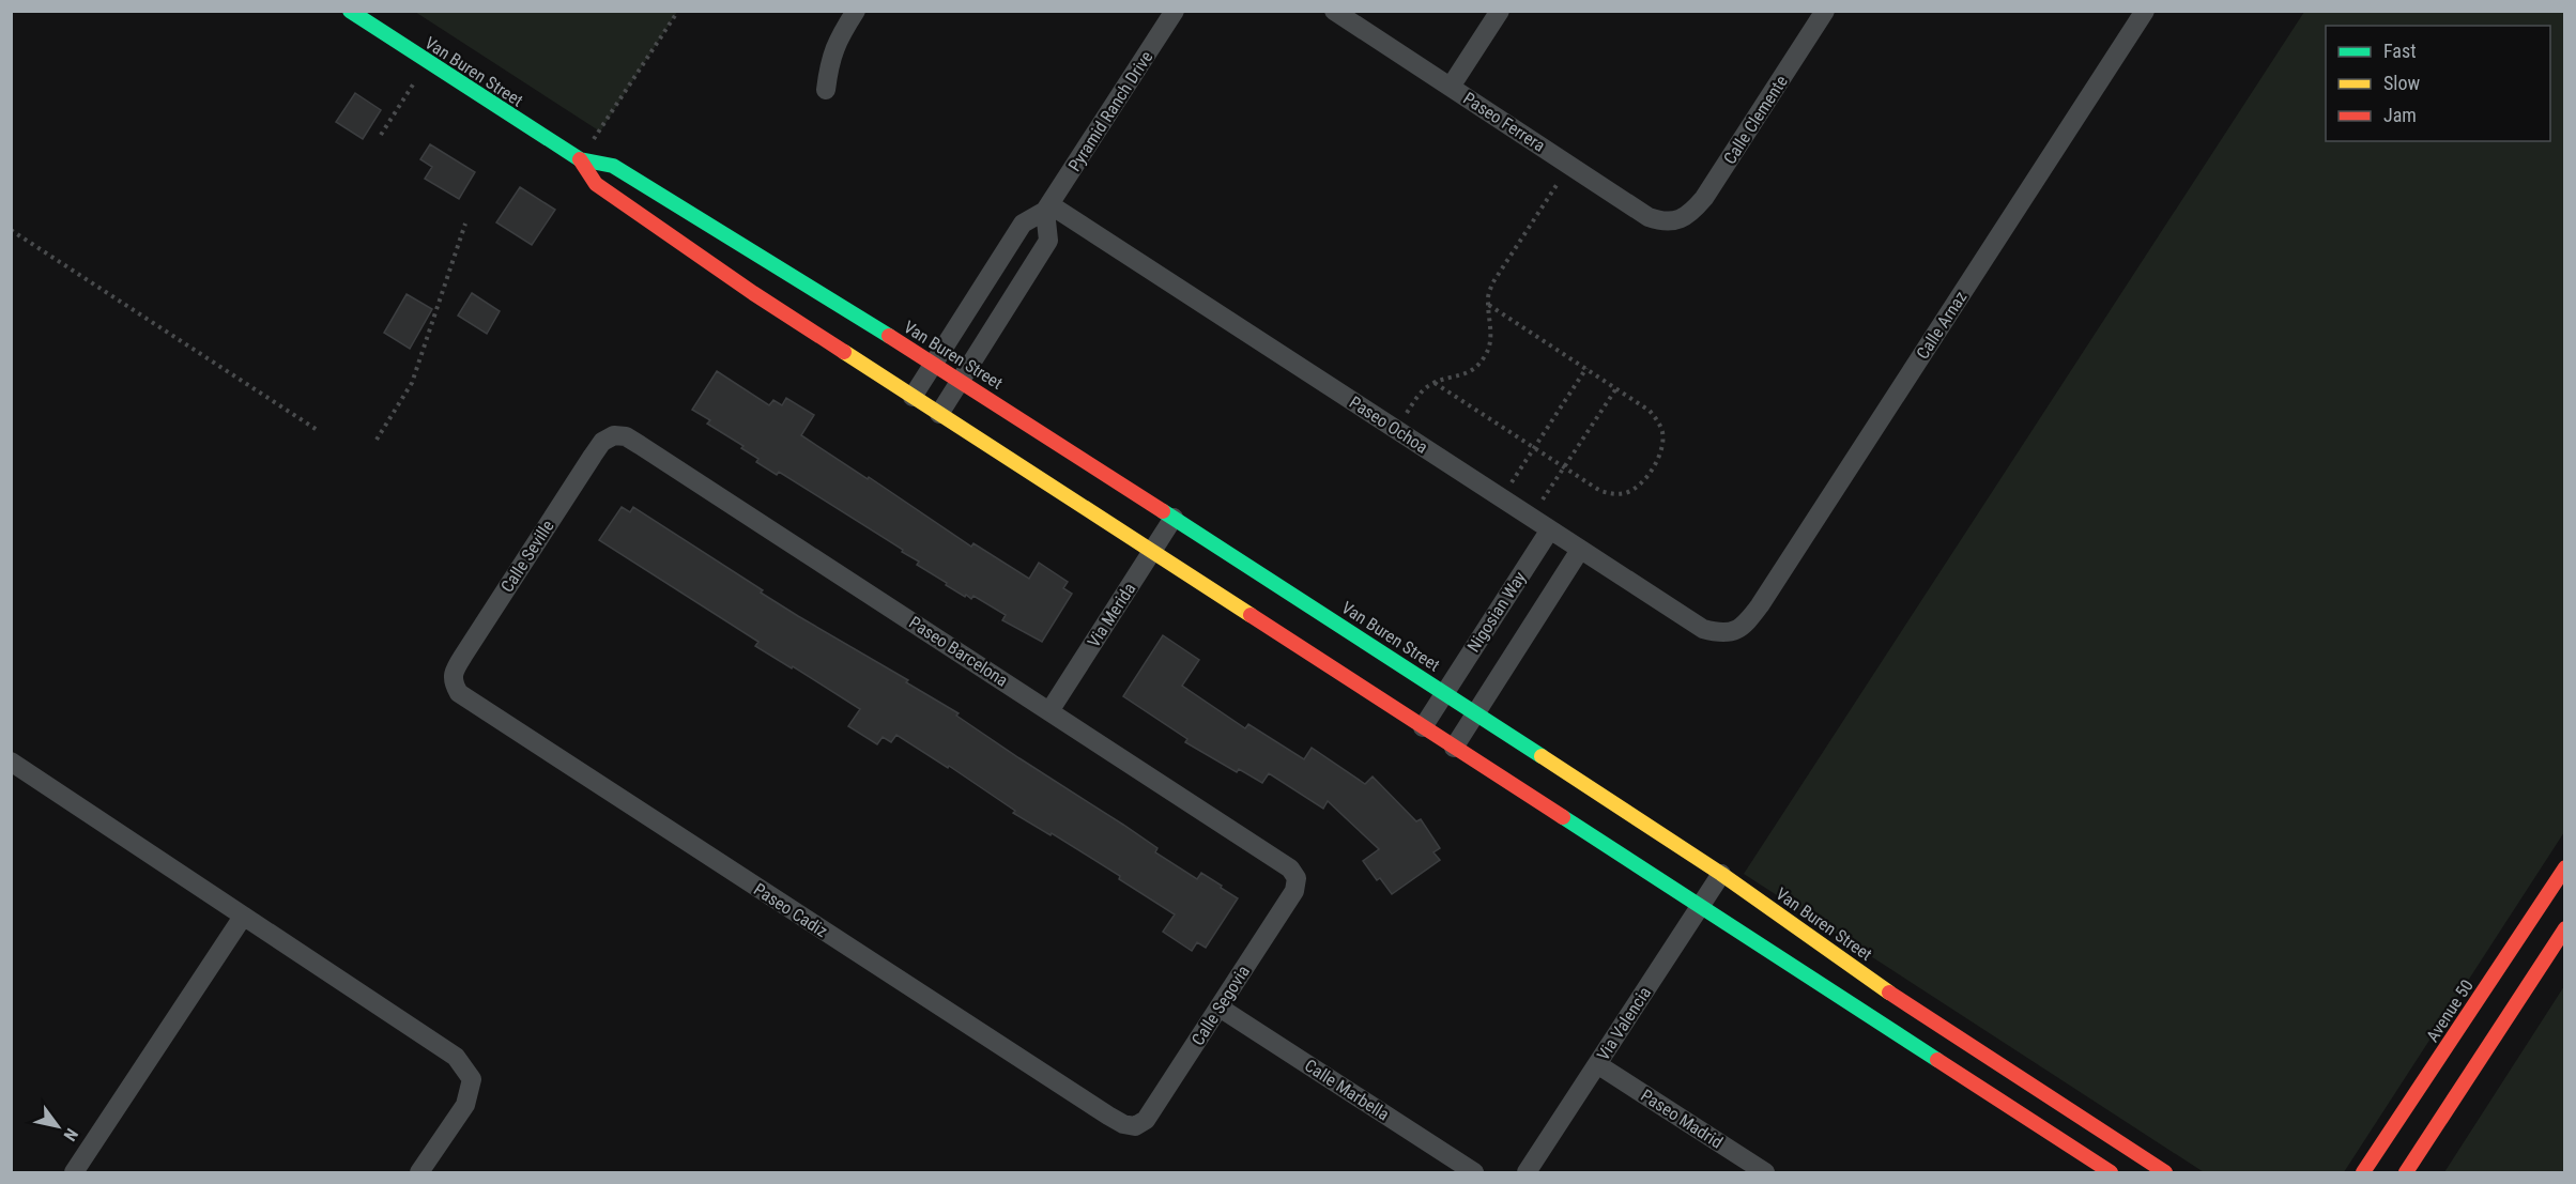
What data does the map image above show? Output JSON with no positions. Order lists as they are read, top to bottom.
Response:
{
  "streets": {
    "street": [
      "Van Buren Street",
      "Pyramid Ranch Drive",
      "Calle Clemente",
      "Paseo Ferrera",
      "Calle Arnaz",
      "Paseo Ochoa",
      "Calle Seville",
      "Nigosian Way",
      "Via Merida",
      "Paseo Barcelona",
      "Paseo Cadiz",
      "Calle Segovia",
      "Avenue 50",
      "Via Valencia",
      "Calle Marbella",
      "Paseo Madrid"
    ]
  },
  "crossings": [
    ["Van Buren Street", "Pyramid Ranch Drive"],
    ["Van Buren Street", "Nigosian Way"],
    ["Van Buren Street", "Via Merida"],
    ["Van Buren Street", "Via Valencia"],
    ["Pyramid Ranch Drive", "Paseo Ochoa"],
    ["Calle Clemente", "Paseo Ferrera"],
    ["Calle Arnaz", "Paseo Ochoa"],
    ["Paseo Ochoa", "Nigosian Way"],
    ["Calle Seville", "Paseo Barcelona"],
    ["Calle Seville", "Paseo Cadiz"],
    ["Via Merida", "Paseo Barcelona"],
    ["Paseo Barcelona", "Calle Segovia"],
    ["Paseo Cadiz", "Calle Segovia"],
    ["Calle Segovia", "Calle Marbella"],
    ["Via Valencia", "Paseo Madrid"]
  ],
  "legend": ["Fast", "Slow", "Jam"],
  "north": "bottom right"
}
